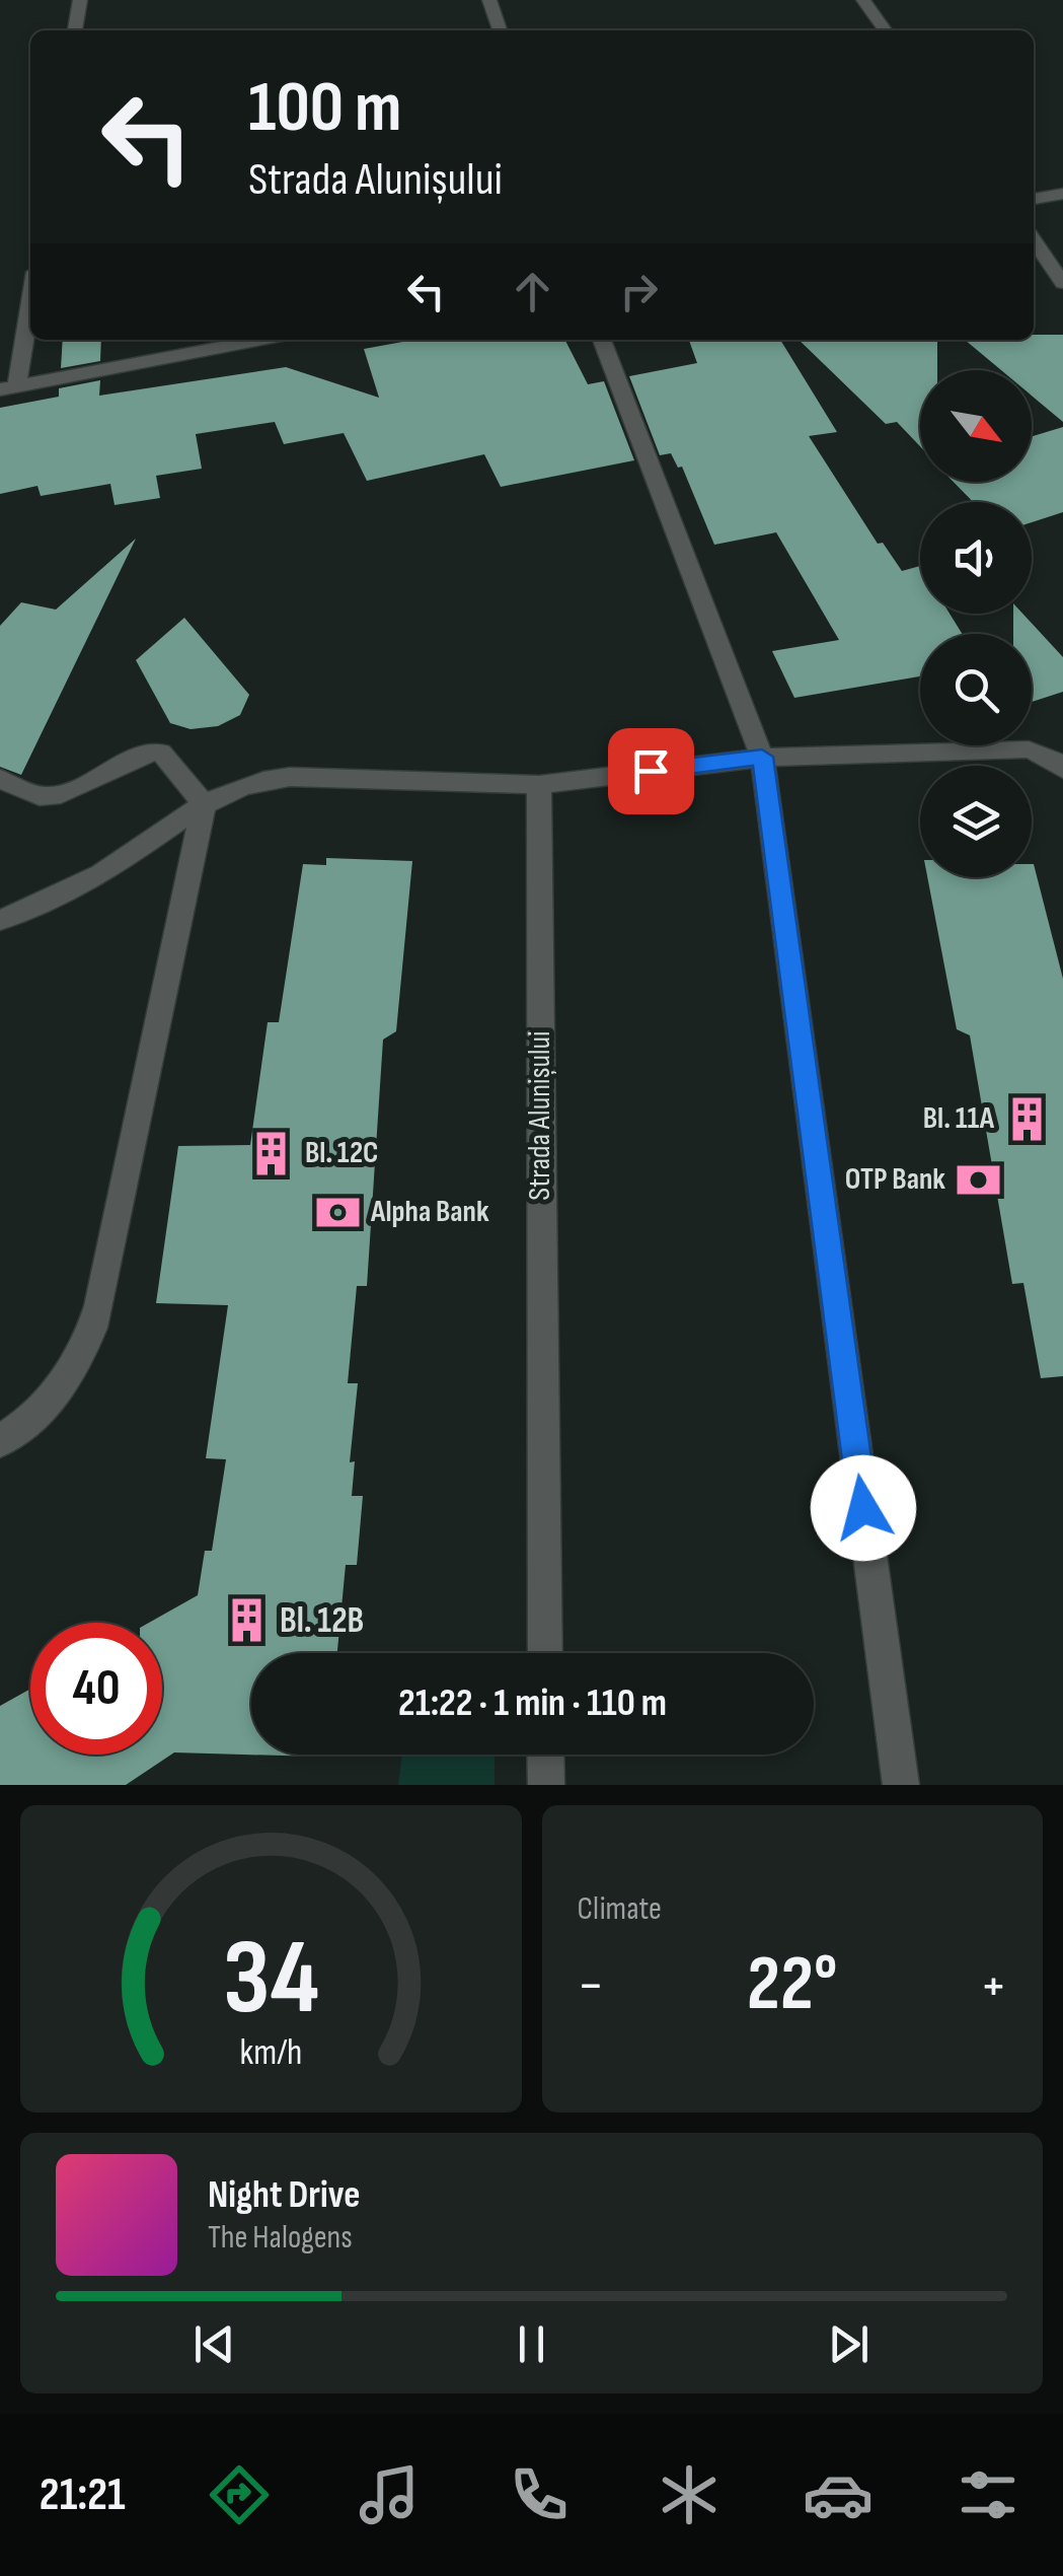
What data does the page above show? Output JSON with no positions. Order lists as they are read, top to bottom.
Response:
{
  "streets": {
    "street": ["Strada Alunișului"]
  },
  "places": {
    "building": ["Bl. 11A", "Bl. 12C", "Bl. 12B"],
    "bank": ["OTP Bank", "Alpha Bank"]
  },
  "north": "bottom right",
  "page": {
    "turn": ["100 m", "Strada Alunișului"],
    "limit": "40",
    "trip": "21:22 · 1 min · 110 m",
    "tile": "Climate",
    "heat": ["−", "22°", "+"],
    "song": ["Night Drive", "The Halogens"],
    "tabs": "21:21",
    "gauge": ["34", "km/h"]
  }
}
